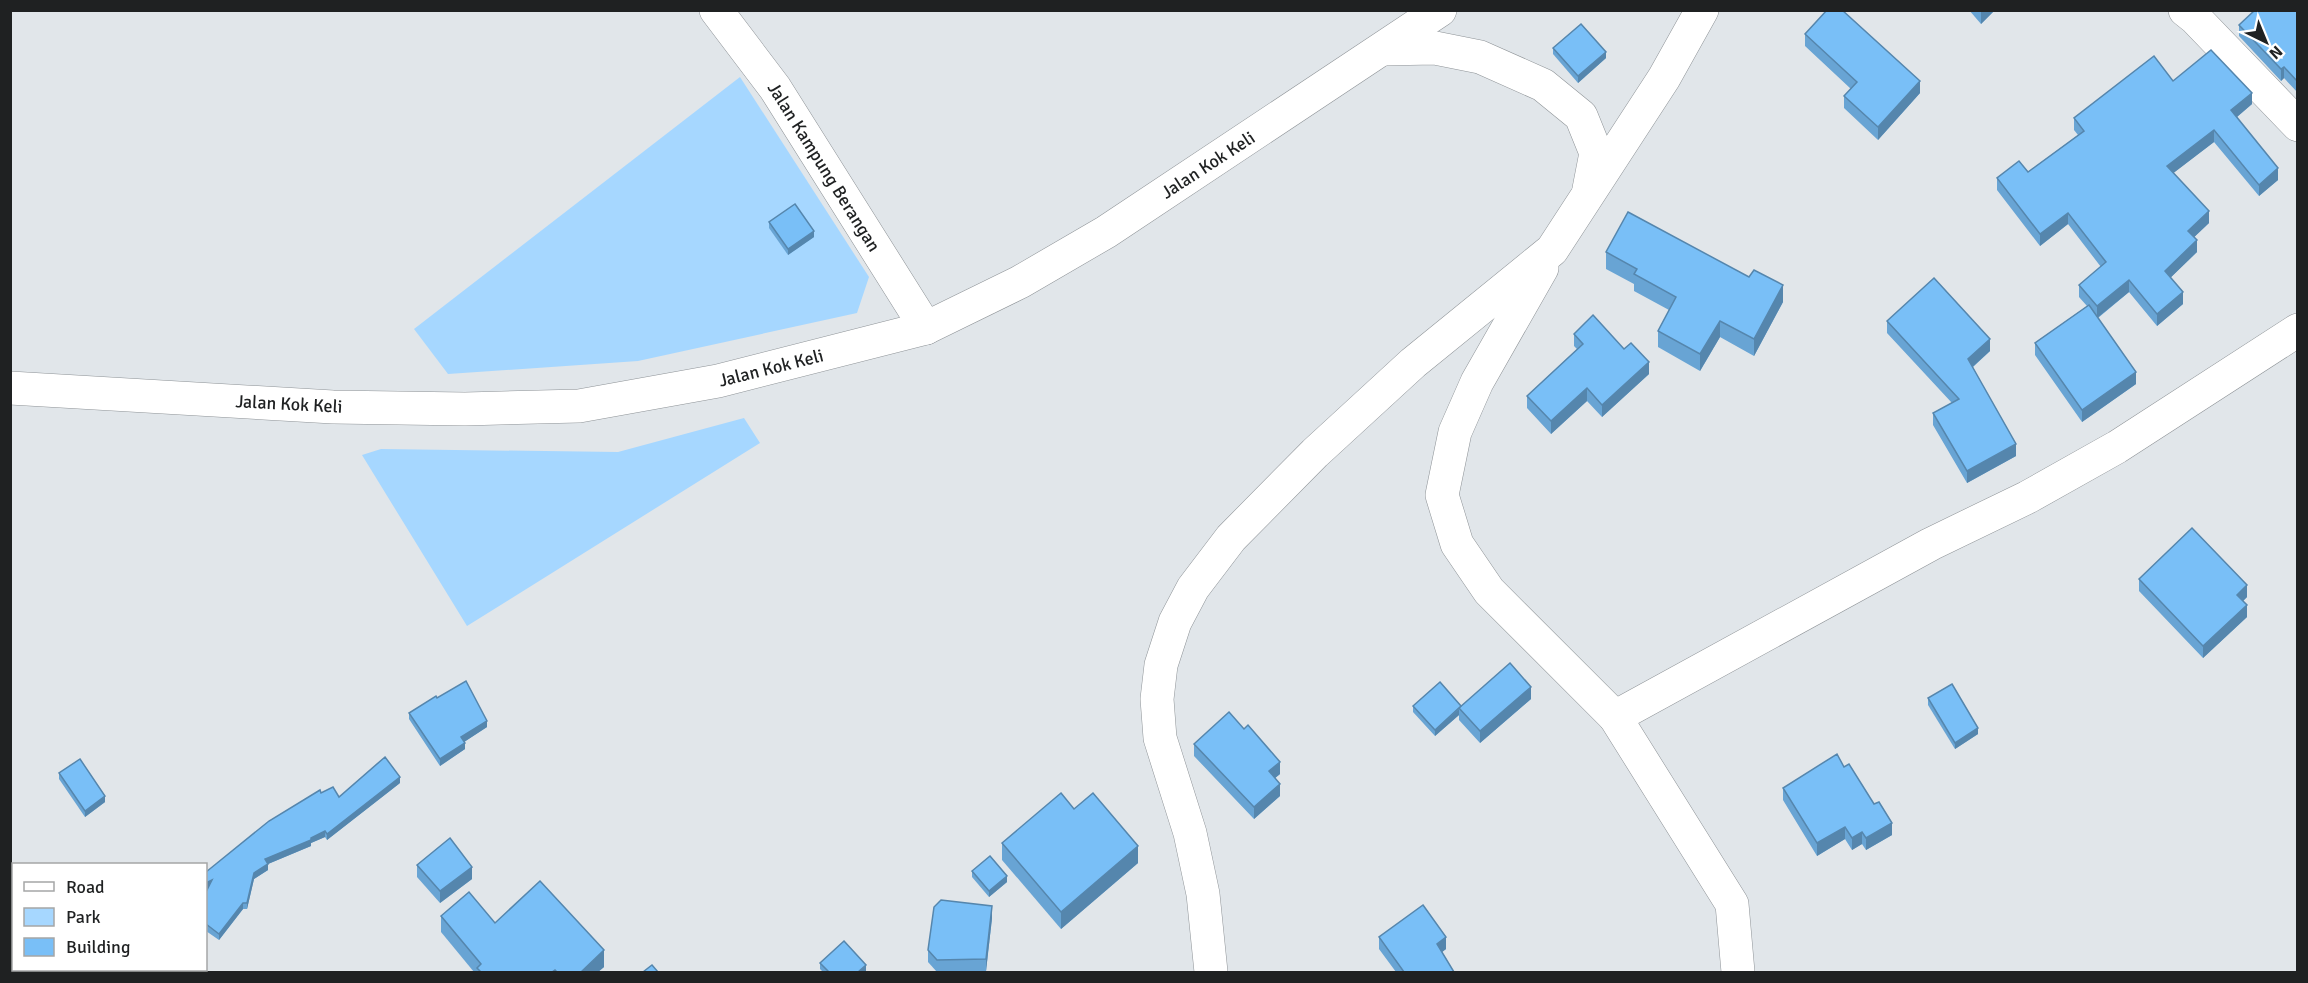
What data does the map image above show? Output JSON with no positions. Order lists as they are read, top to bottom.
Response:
{
  "streets": {
    "street": ["Jalan Kok Keli", "Jalan Kampung Berangan"]
  },
  "crossings": [
    ["Jalan Kok Keli", "Jalan Kampung Berangan"]
  ],
  "legend": ["Road", "Park", "Building"],
  "north": "bottom right"
}
